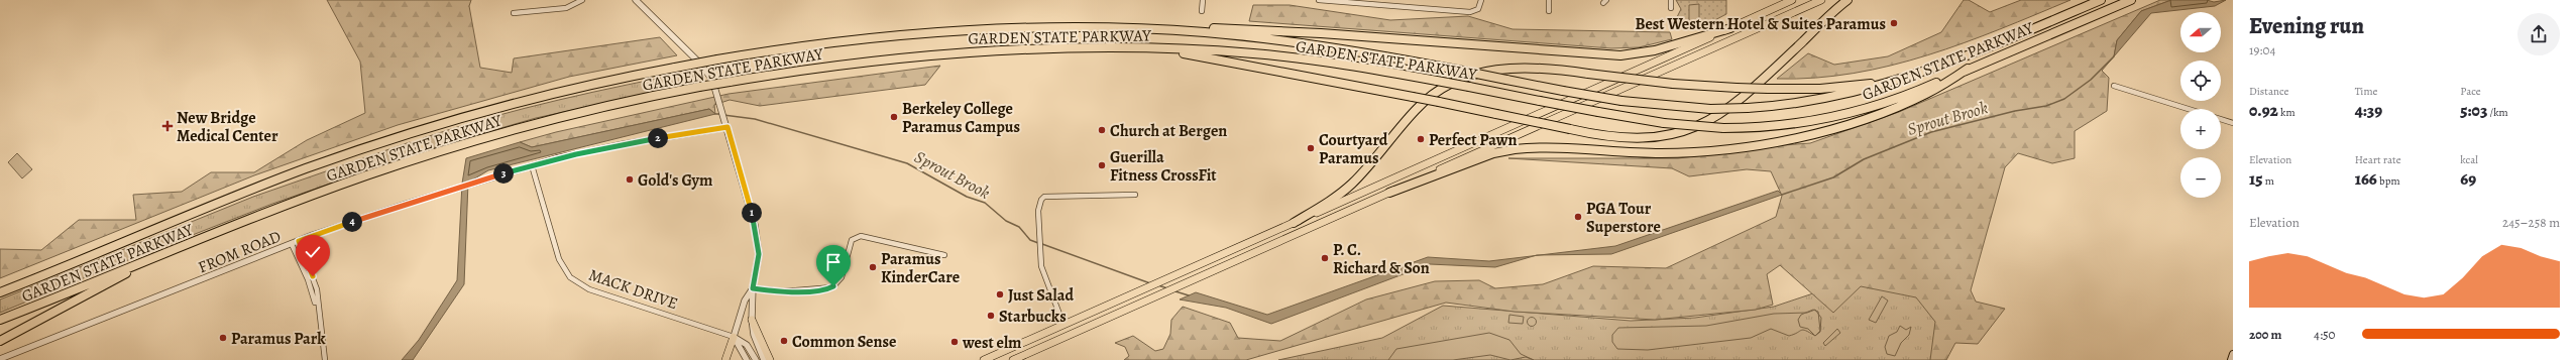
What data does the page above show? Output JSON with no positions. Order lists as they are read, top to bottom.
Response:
{
  "streets": {
    "highway": ["GARDEN STATE PARKWAY"],
    "street": ["FROM ROAD", "MACK DRIVE"]
  },
  "crossings": [
    ["FROM ROAD", "MACK DRIVE"]
  ],
  "water": ["Sprout Brook"],
  "places": {
    "other": [
      "Best Western Hotel & Suites Paramus",
      "Berkeley College Paramus Campus",
      "Church at Bergen",
      "Perfect Pawn",
      "Courtyard Paramus",
      "Guerilla Fitness CrossFit",
      "Gold's Gym",
      "PGA Tour Superstore",
      "P. C. Richard & Son",
      "Paramus KinderCare",
      "Just Salad",
      "Starbucks",
      "Paramus Park",
      "Common Sense",
      "west elm"
    ],
    "health": ["New Bridge Medical Center"]
  },
  "north": "left",
  "page": {
    "heading": ["Evening run", "19:04"],
    "map_buttons": ["+", "−"],
    "stats": [
      ["Distance", "0.92 km"],
      ["Time", "4:39"],
      ["Pace", "5:03 /km"],
      ["Elevation", "15 m"],
      ["Heart rate", "166 bpm"],
      ["kcal", "69"]
    ],
    "pins": [
      "2",
      "3",
      "1",
      "4"
    ],
    "chart": ["Elevation", "245–258 m"],
    "list": [
      {
        "name": "200 m",
        "note": "4:50"
      }
    ]
  }
}
